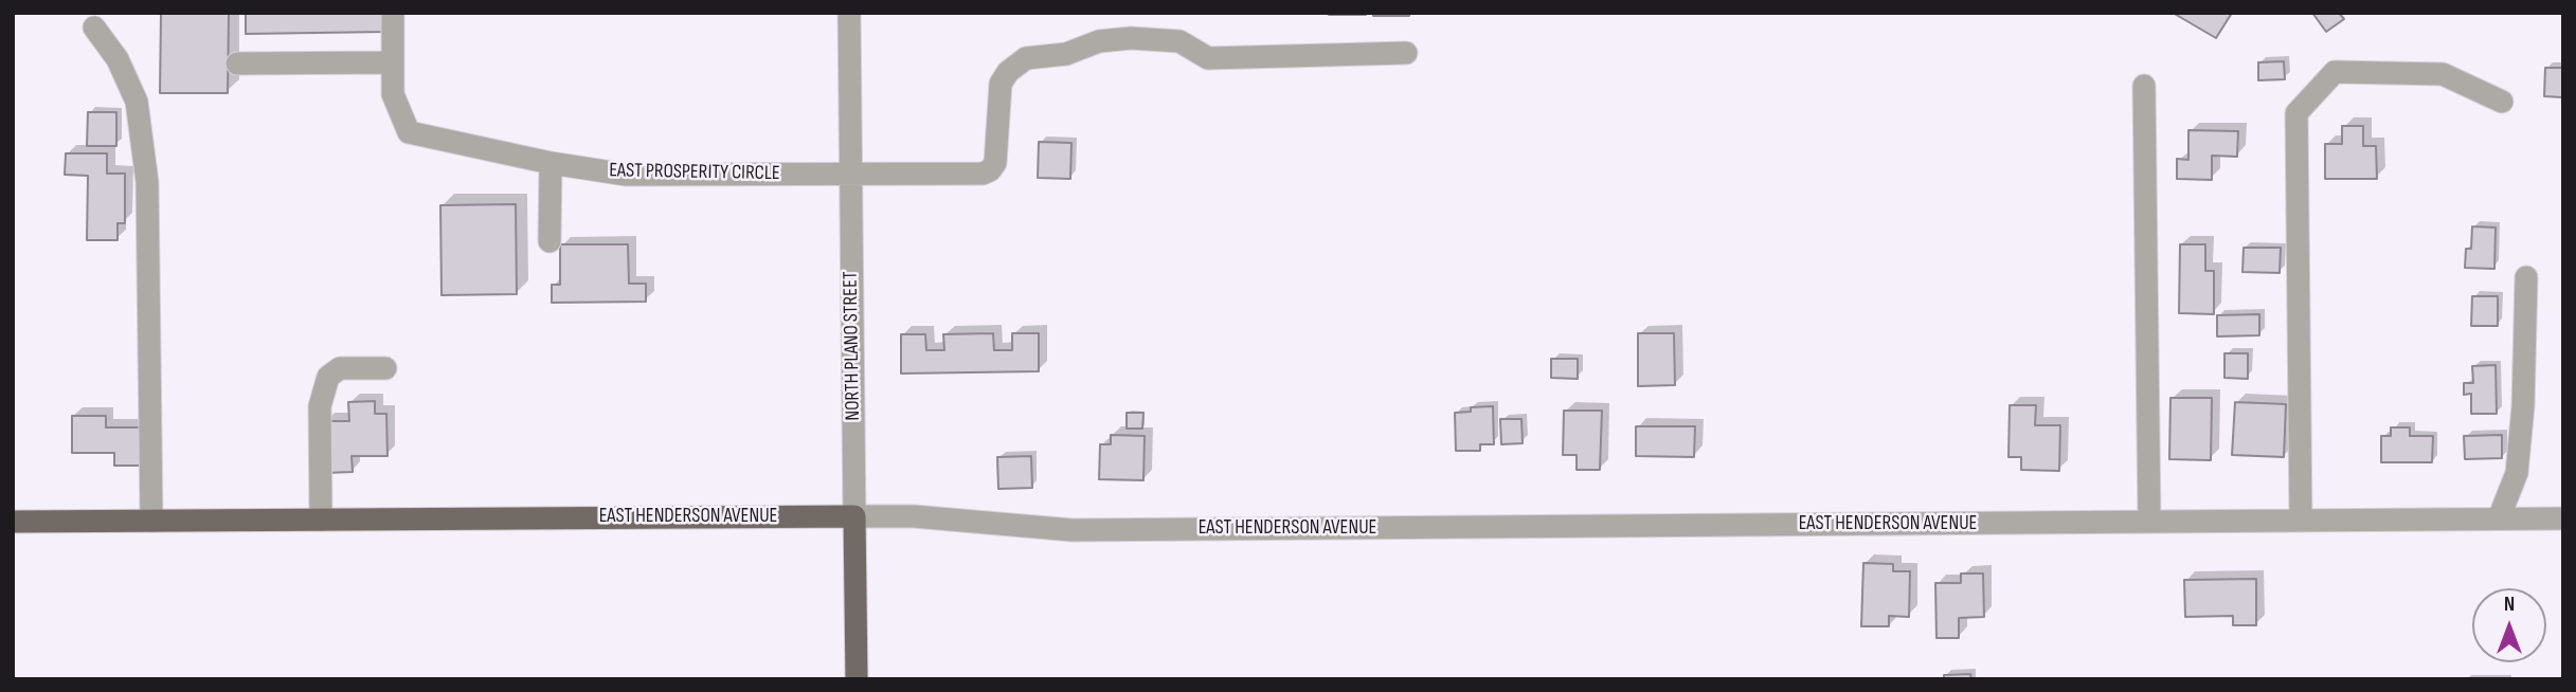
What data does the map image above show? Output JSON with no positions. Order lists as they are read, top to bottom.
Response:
{
  "streets": {
    "main road": ["NORTH PLANO STREET", "EAST HENDERSON AVENUE"],
    "street": ["EAST PROSPERITY CIRCLE"]
  },
  "crossings": [
    ["EAST PROSPERITY CIRCLE", "NORTH PLANO STREET"],
    ["NORTH PLANO STREET", "EAST HENDERSON AVENUE"]
  ],
  "north": "top"
}
